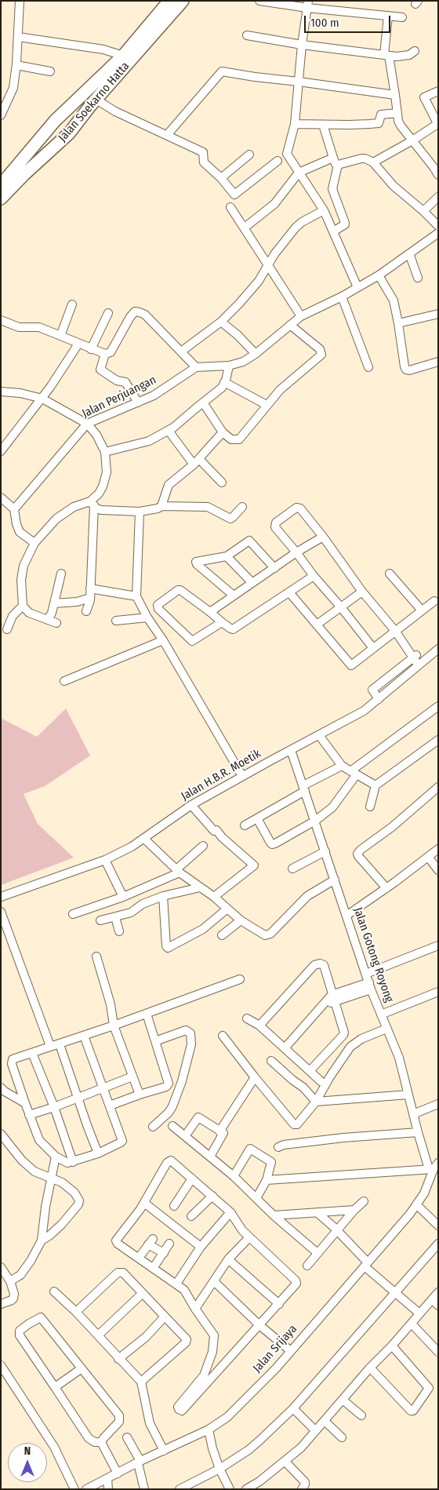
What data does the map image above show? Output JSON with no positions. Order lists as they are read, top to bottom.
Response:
{
  "streets": {
    "highway": ["Jalan Soekarno Hatta"],
    "street": [
      "Jalan Perjuangan",
      "Jalan H.B.R. Moetik",
      "Jalan Gotong Royong",
      "Jalan Srijaya"
    ]
  },
  "crossings": [
    ["Jalan H.B.R. Moetik", "Jalan Gotong Royong"],
    ["Jalan Gotong Royong", "Jalan Srijaya"]
  ],
  "scale_bar": "100 m",
  "north": "top"
}
